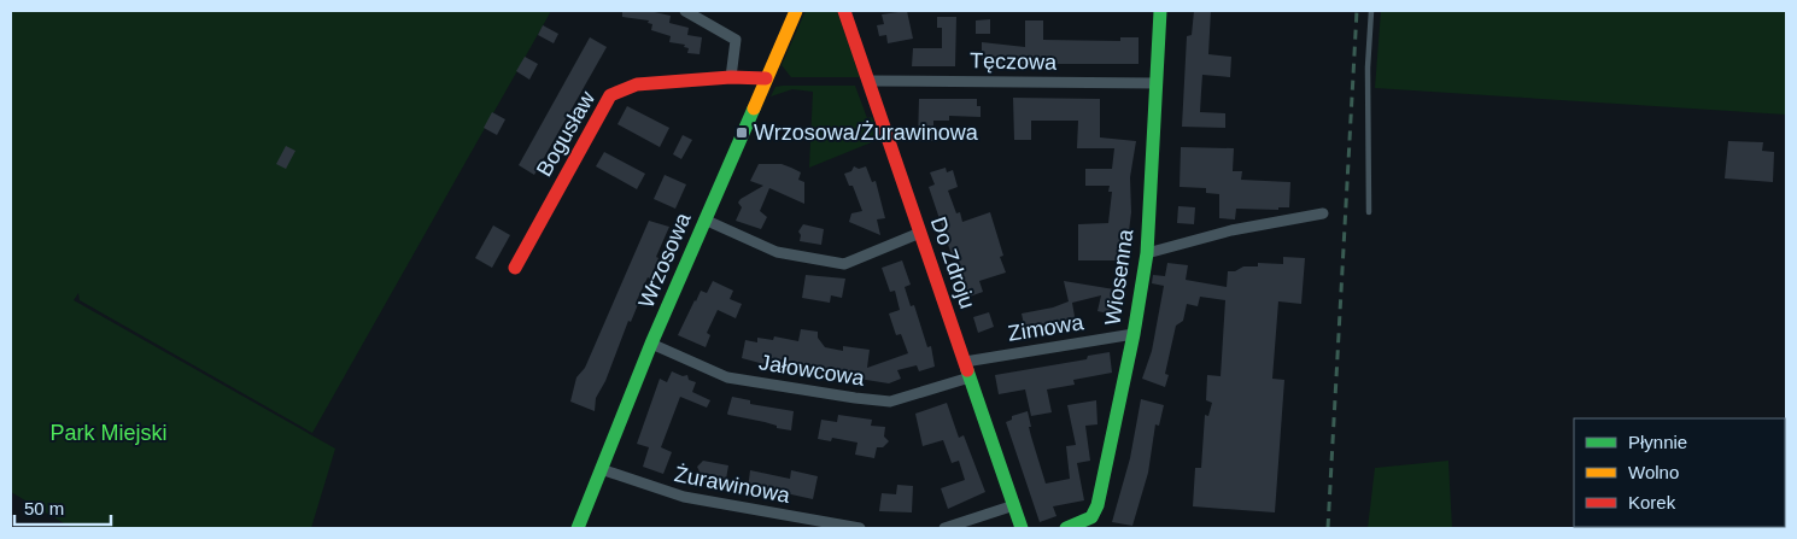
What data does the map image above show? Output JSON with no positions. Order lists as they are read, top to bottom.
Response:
{
  "streets": {
    "street": [
      "Tęczowa",
      "Bogusław",
      "Wrzosowa",
      "Do Zdroju",
      "Wiosenna",
      "Zimowa",
      "Jałowcowa",
      "Żurawinowa"
    ]
  },
  "crossings": [
    ["Tęczowa", "Do Zdroju"],
    ["Tęczowa", "Wiosenna"],
    ["Bogusław", "Wrzosowa"],
    ["Wrzosowa", "Jałowcowa"],
    ["Wrzosowa", "Żurawinowa"],
    ["Do Zdroju", "Zimowa"],
    ["Do Zdroju", "Jałowcowa"],
    ["Wiosenna", "Zimowa"]
  ],
  "parks": ["Park Miejski"],
  "places": {
    "transit": ["Wrzosowa/Żurawinowa"]
  },
  "legend": ["Płynnie", "Wolno", "Korek"],
  "scale_bar": "50 m"
}
